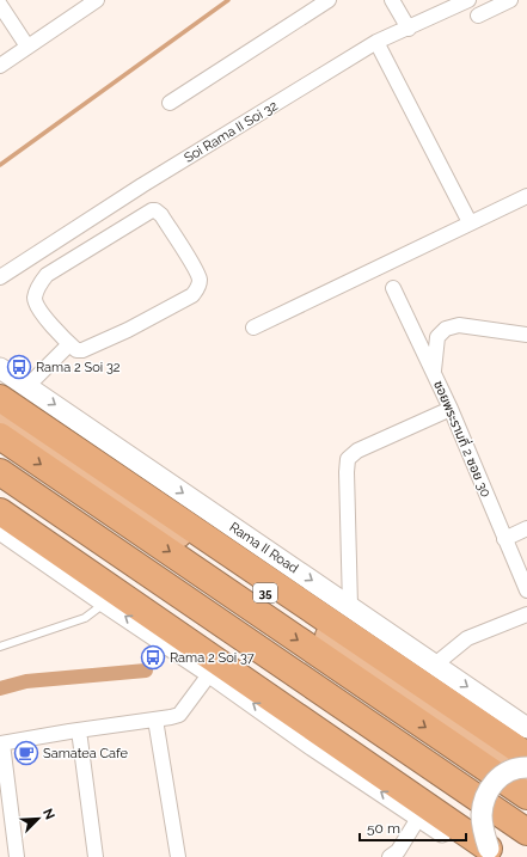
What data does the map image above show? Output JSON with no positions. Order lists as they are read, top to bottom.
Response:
{
  "streets": {
    "highway": ["35"],
    "main road": ["Rama II Road"],
    "street": ["Soi Rama II Soi 32", "ซอยพระรามที่ 2 ซอย 30"]
  },
  "places": {
    "bus stop": ["Rama 2 Soi 32", "Rama 2 Soi 37"],
    "cafe": ["Samatea Cafe"]
  },
  "scale_bar": "50 m",
  "north": "top right"
}
